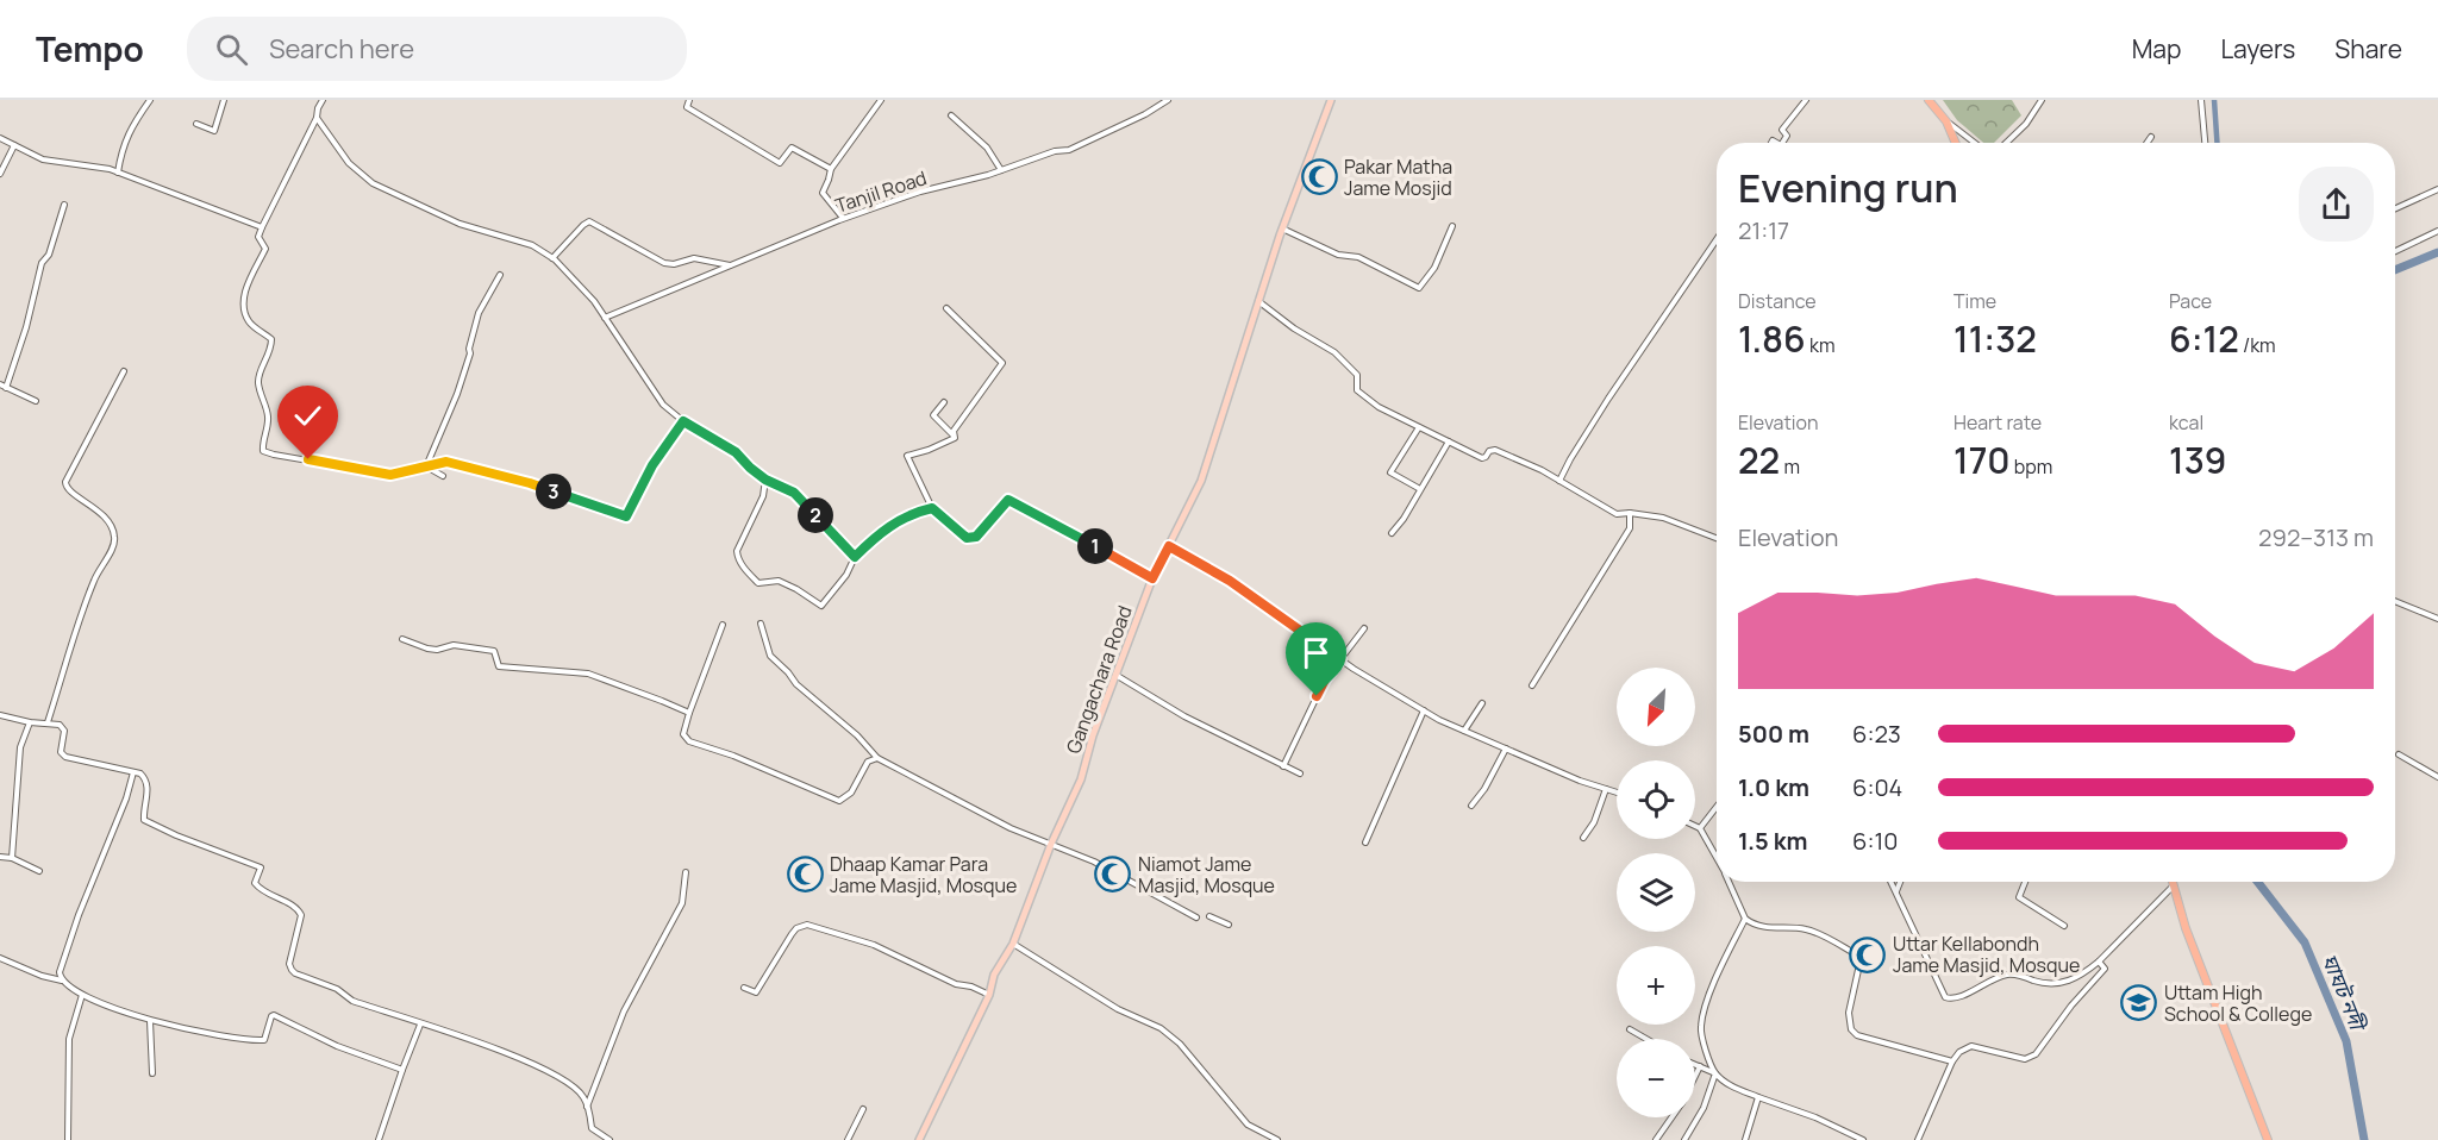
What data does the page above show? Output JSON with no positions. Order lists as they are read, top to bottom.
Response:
{
  "streets": {
    "main road": ["Gangachara Road"],
    "street": ["Tanjil Road"]
  },
  "water": ["ঘাঘট নদী"],
  "places": {
    "mosque": [
      "Pakar Matha Jame Mosjid",
      "Dhaap Kamar Para Jame Masjid, Mosque",
      "Niamot Jame Masjid, Mosque",
      "Uttar Kellabondh Jame Masjid, Mosque"
    ],
    "school or university": ["Uttam High School & College"]
  },
  "north": "bottom left",
  "page": {
    "header": "Tempo",
    "search": "Search here",
    "nav": ["Map", "Layers", "Share"],
    "heading": ["Evening run", "21:17"],
    "stats": [
      ["Distance", "1.86 km"],
      ["Time", "11:32"],
      ["Pace", "6:12 /km"],
      ["Elevation", "22 m"],
      ["Heart rate", "170 bpm"],
      ["kcal", "139"]
    ],
    "pins": ["3", "2", "1"],
    "chart": ["Elevation", "292–313 m"],
    "map_buttons": ["+", "−"],
    "list": [
      {
        "name": "500 m",
        "note": "6:23"
      },
      {
        "name": "1.0 km",
        "note": "6:04"
      },
      {
        "name": "1.5 km",
        "note": "6:10"
      }
    ]
  }
}
